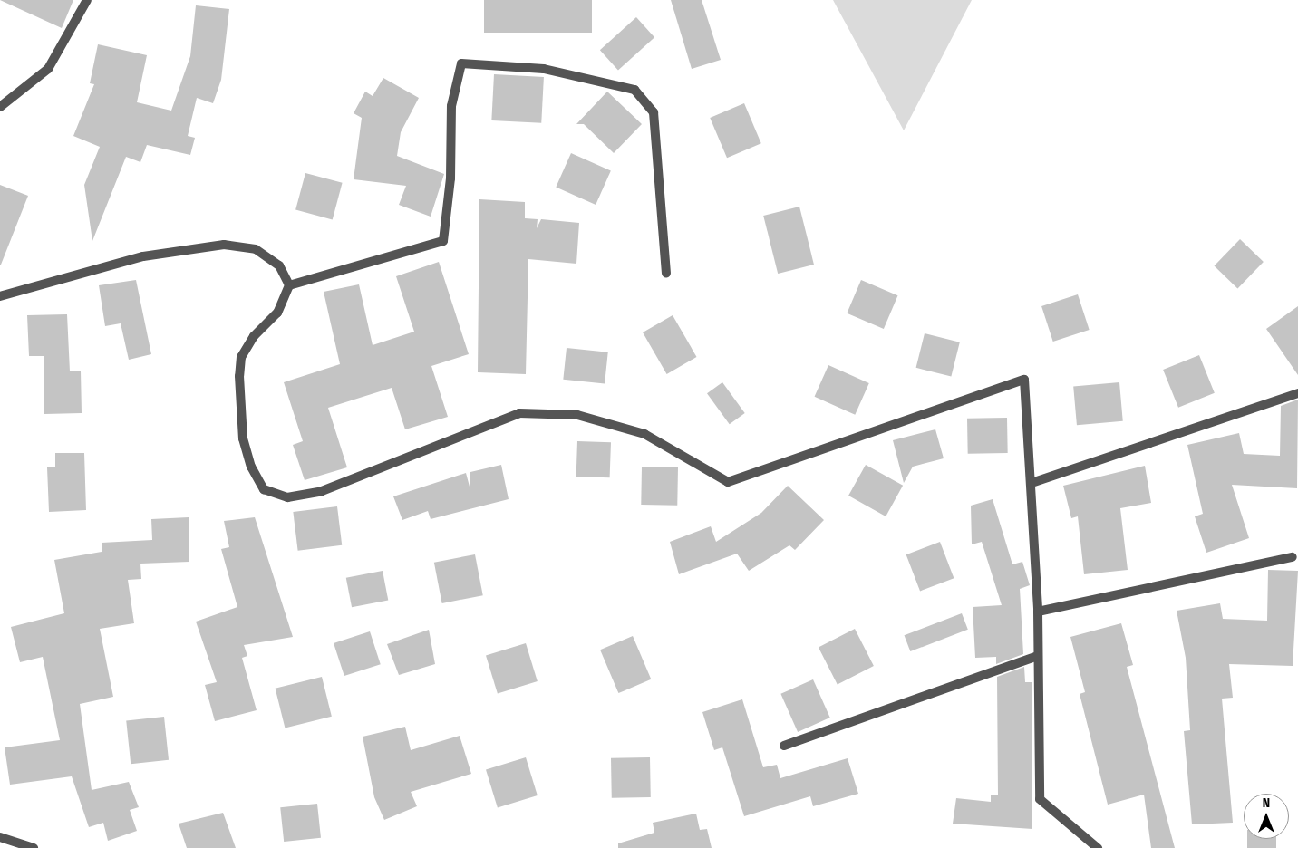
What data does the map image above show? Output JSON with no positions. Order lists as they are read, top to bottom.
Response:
{
  "north": "top"
}
